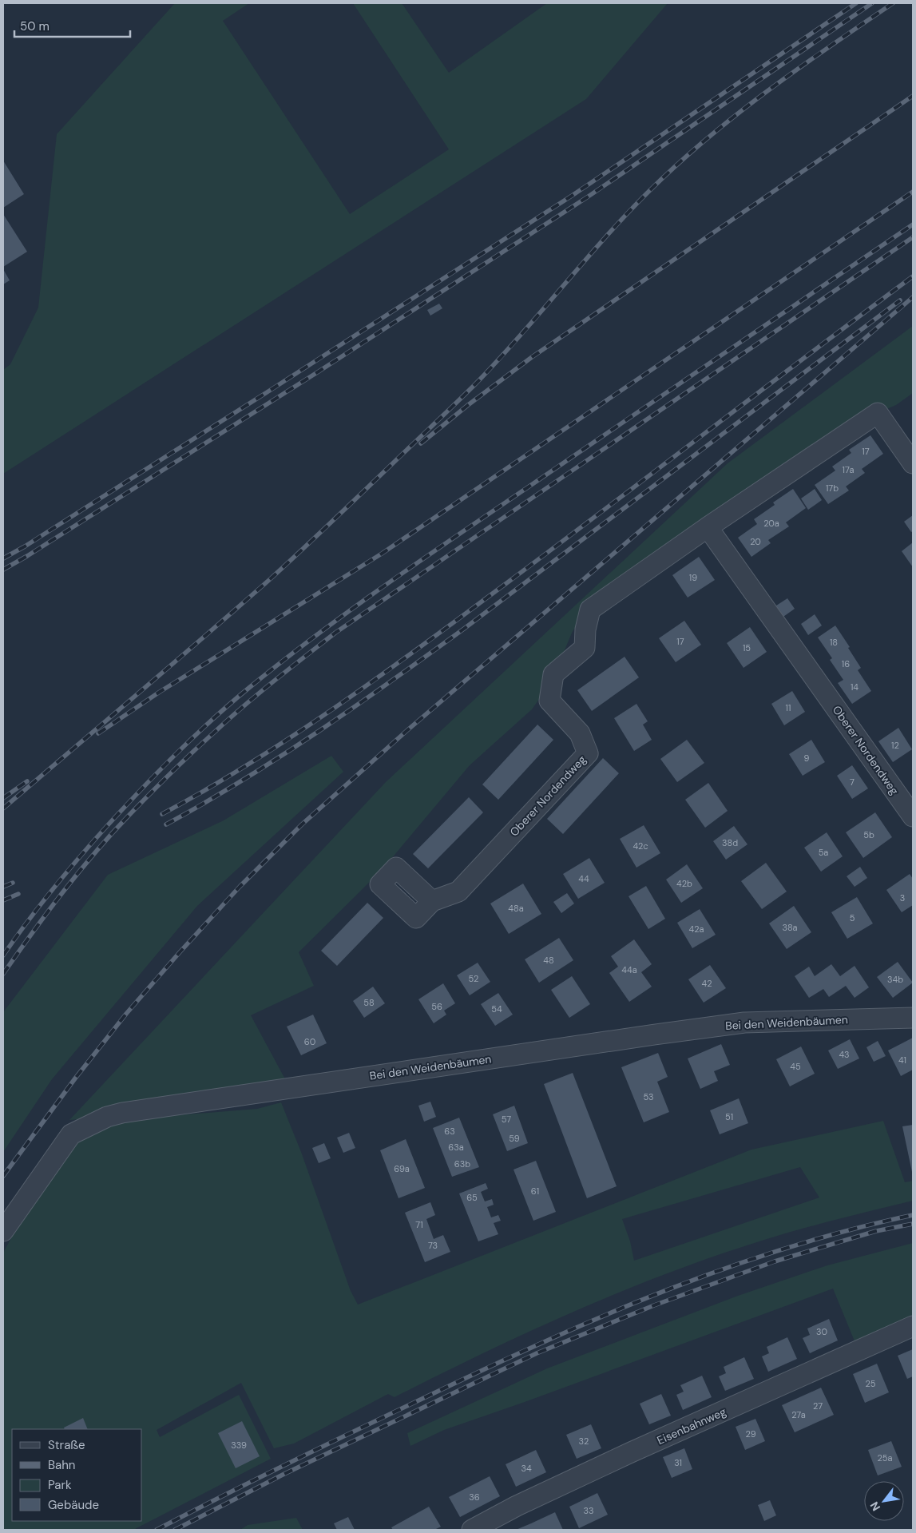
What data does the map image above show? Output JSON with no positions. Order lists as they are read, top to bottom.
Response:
{
  "streets": {
    "street": ["Oberer Nordendweg", "Bei den Weidenbäumen", "Eisenbahnweg"]
  },
  "house_numbers": [
    "17",
    "17a",
    "17b",
    "20a",
    "20",
    "19",
    "17",
    "18",
    "15",
    "16",
    "14",
    "11",
    "12",
    "9",
    "7",
    "5b",
    "38d",
    "42c",
    "5a",
    "44",
    "42b",
    "3",
    "48a",
    "5",
    "38a",
    "42a",
    "48",
    "44a",
    "52",
    "34b",
    "42",
    "58",
    "56",
    "54",
    "60",
    "43",
    "41",
    "45",
    "53",
    "51",
    "57",
    "63",
    "59",
    "63a",
    "63b",
    "69a",
    "61",
    "65",
    "71",
    "73",
    "30",
    "25",
    "27",
    "27a",
    "29",
    "32",
    "339",
    "25a",
    "31",
    "34",
    "36",
    "33"
  ],
  "legend": [
    "Straße",
    "Bahn",
    "Park",
    "Gebäude"
  ],
  "scale_bar": "50 m",
  "north": "bottom left"
}
